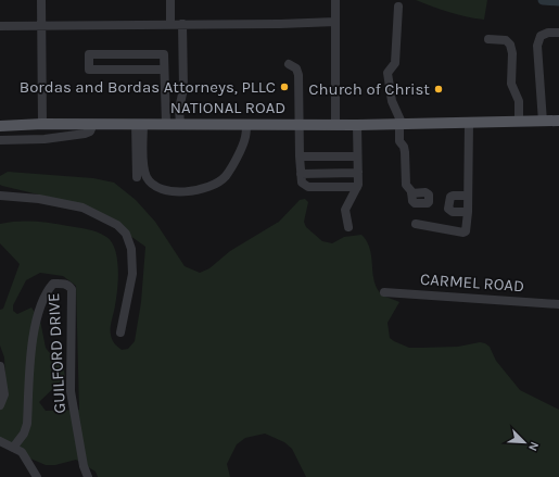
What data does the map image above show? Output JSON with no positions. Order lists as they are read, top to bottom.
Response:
{
  "streets": {
    "main road": ["NATIONAL ROAD"],
    "street": ["CARMEL ROAD", "GUILFORD DRIVE"]
  },
  "places": ["Bordas and Bordas Attorneys, PLLC", "Church of Christ"],
  "north": "bottom right"
}
